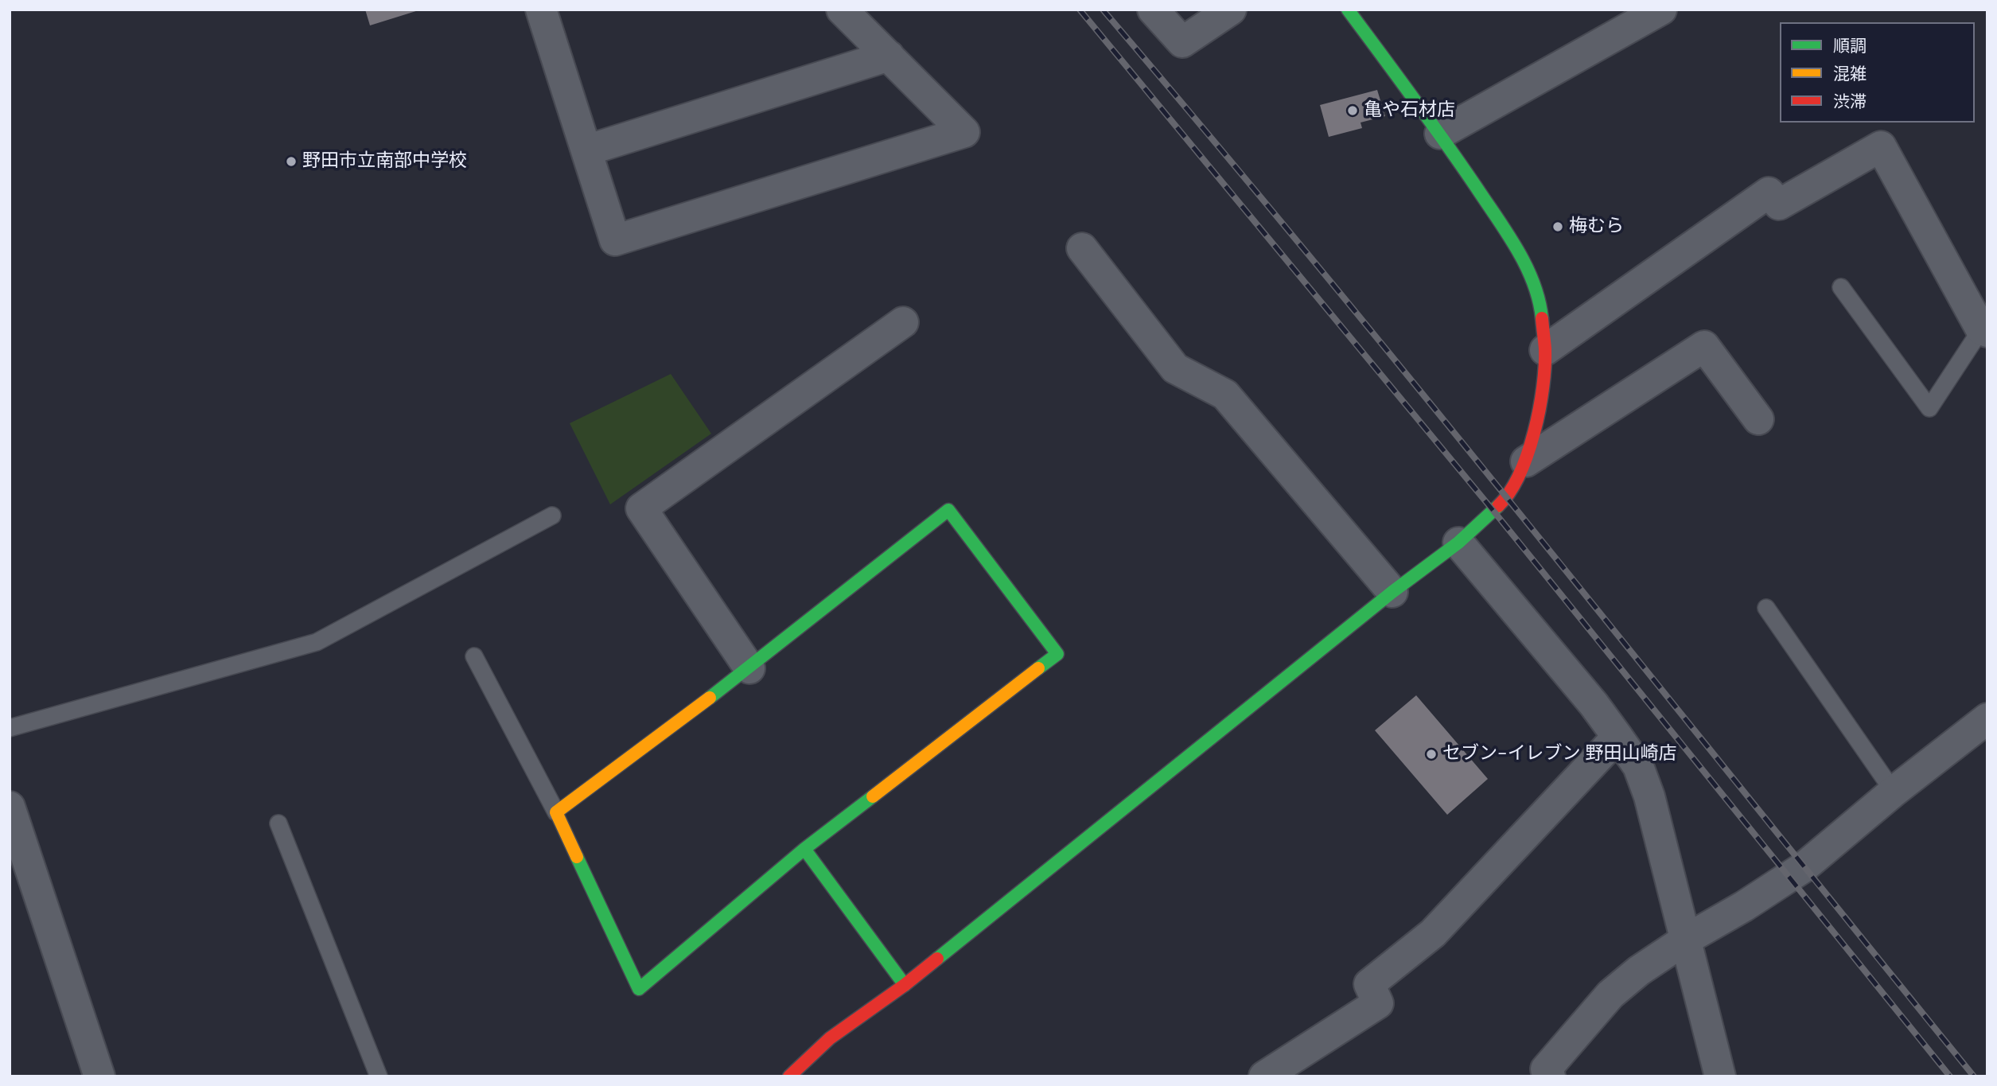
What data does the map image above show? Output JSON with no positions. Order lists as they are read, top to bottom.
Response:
{
  "places": [
    "亀や石材店",
    "野田市立南部中学校",
    "梅むら",
    "セブン-イレブン 野田山崎店"
  ],
  "legend": ["順調", "混雑", "渋滞"]
}
